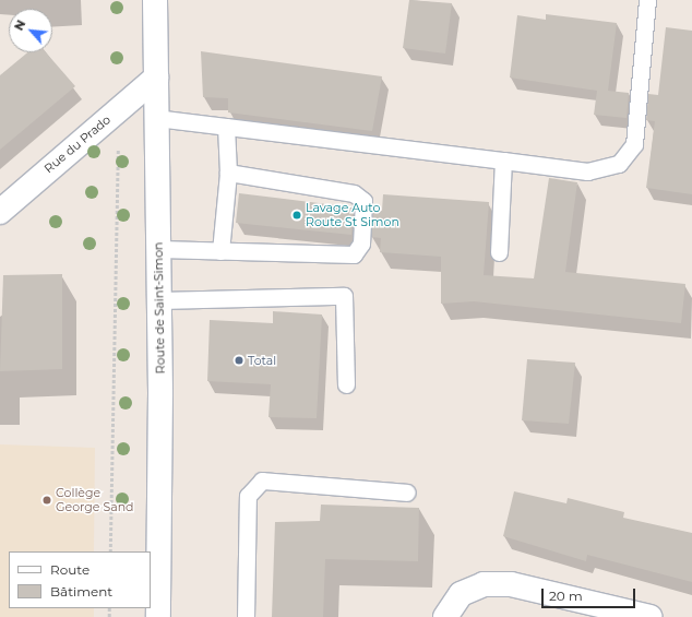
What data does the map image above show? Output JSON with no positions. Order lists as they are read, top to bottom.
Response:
{
  "streets": {
    "main road": ["Rue du Prado", "Route de Saint-Simon"]
  },
  "crossings": [
    ["Rue du Prado", "Route de Saint-Simon"]
  ],
  "places": ["Lavage Auto Route St Simon", "Total", "Collège George Sand"],
  "legend": ["Route", "Bâtiment"],
  "scale_bar": "20 m",
  "north": "top left"
}
